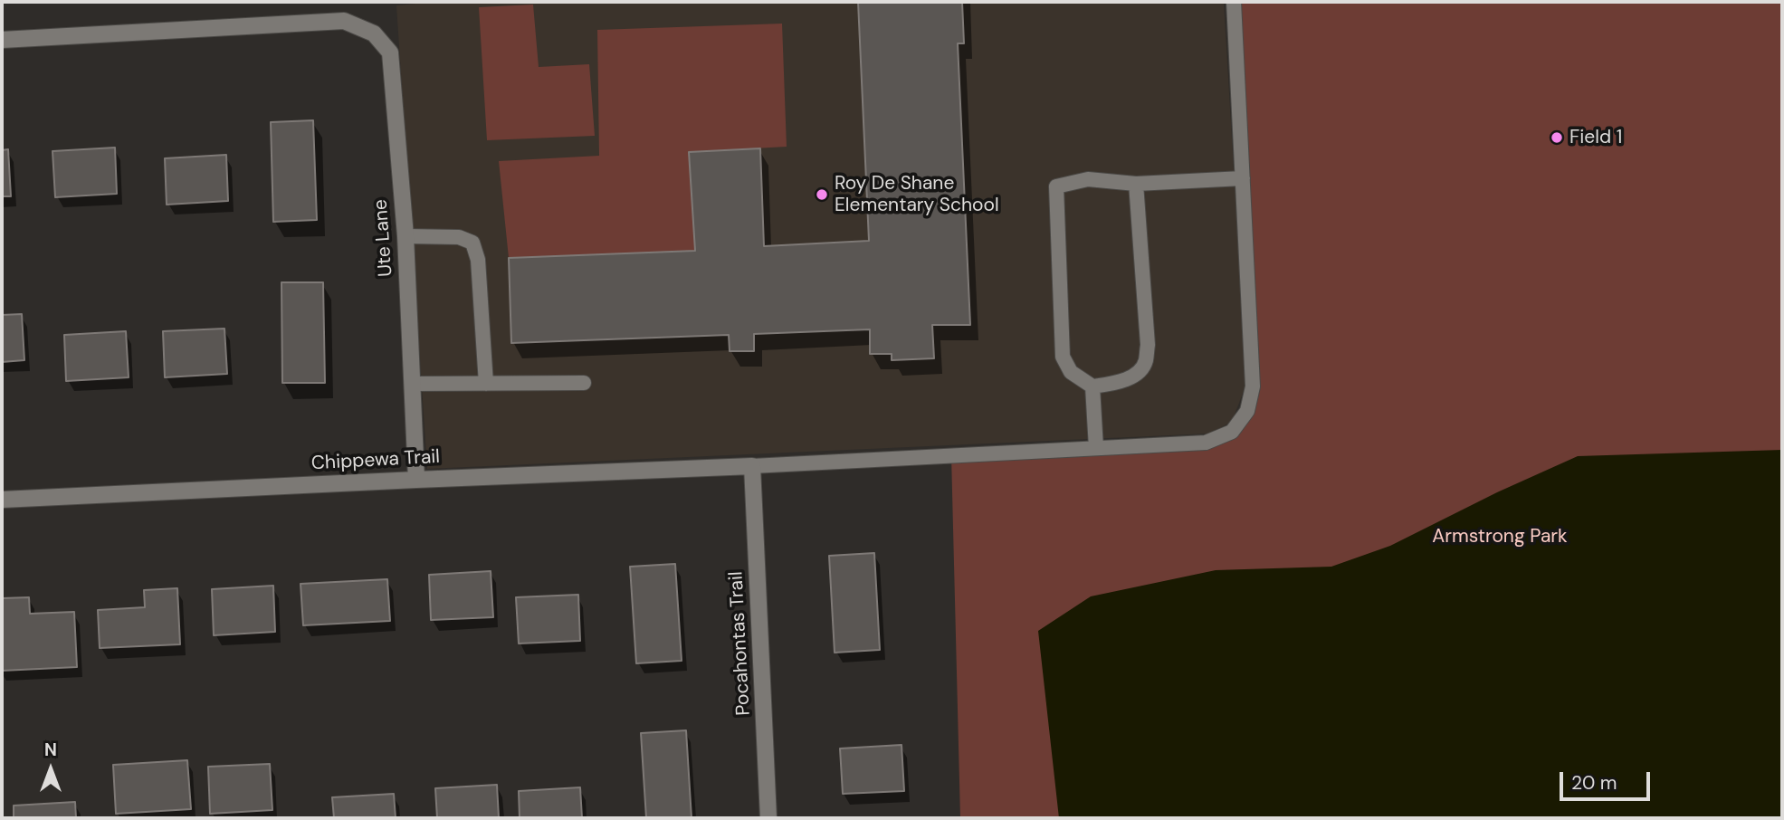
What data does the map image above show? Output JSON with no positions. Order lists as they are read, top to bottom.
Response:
{
  "streets": {
    "street": ["Ute Lane", "Chippewa Trail", "Pocahontas Trail"]
  },
  "crossings": [
    ["Ute Lane", "Chippewa Trail"],
    ["Chippewa Trail", "Pocahontas Trail"]
  ],
  "parks": ["Armstrong Park"],
  "places": ["Field 1", "Roy De Shane Elementary School"],
  "scale_bar": "20 m",
  "north": "top"
}
